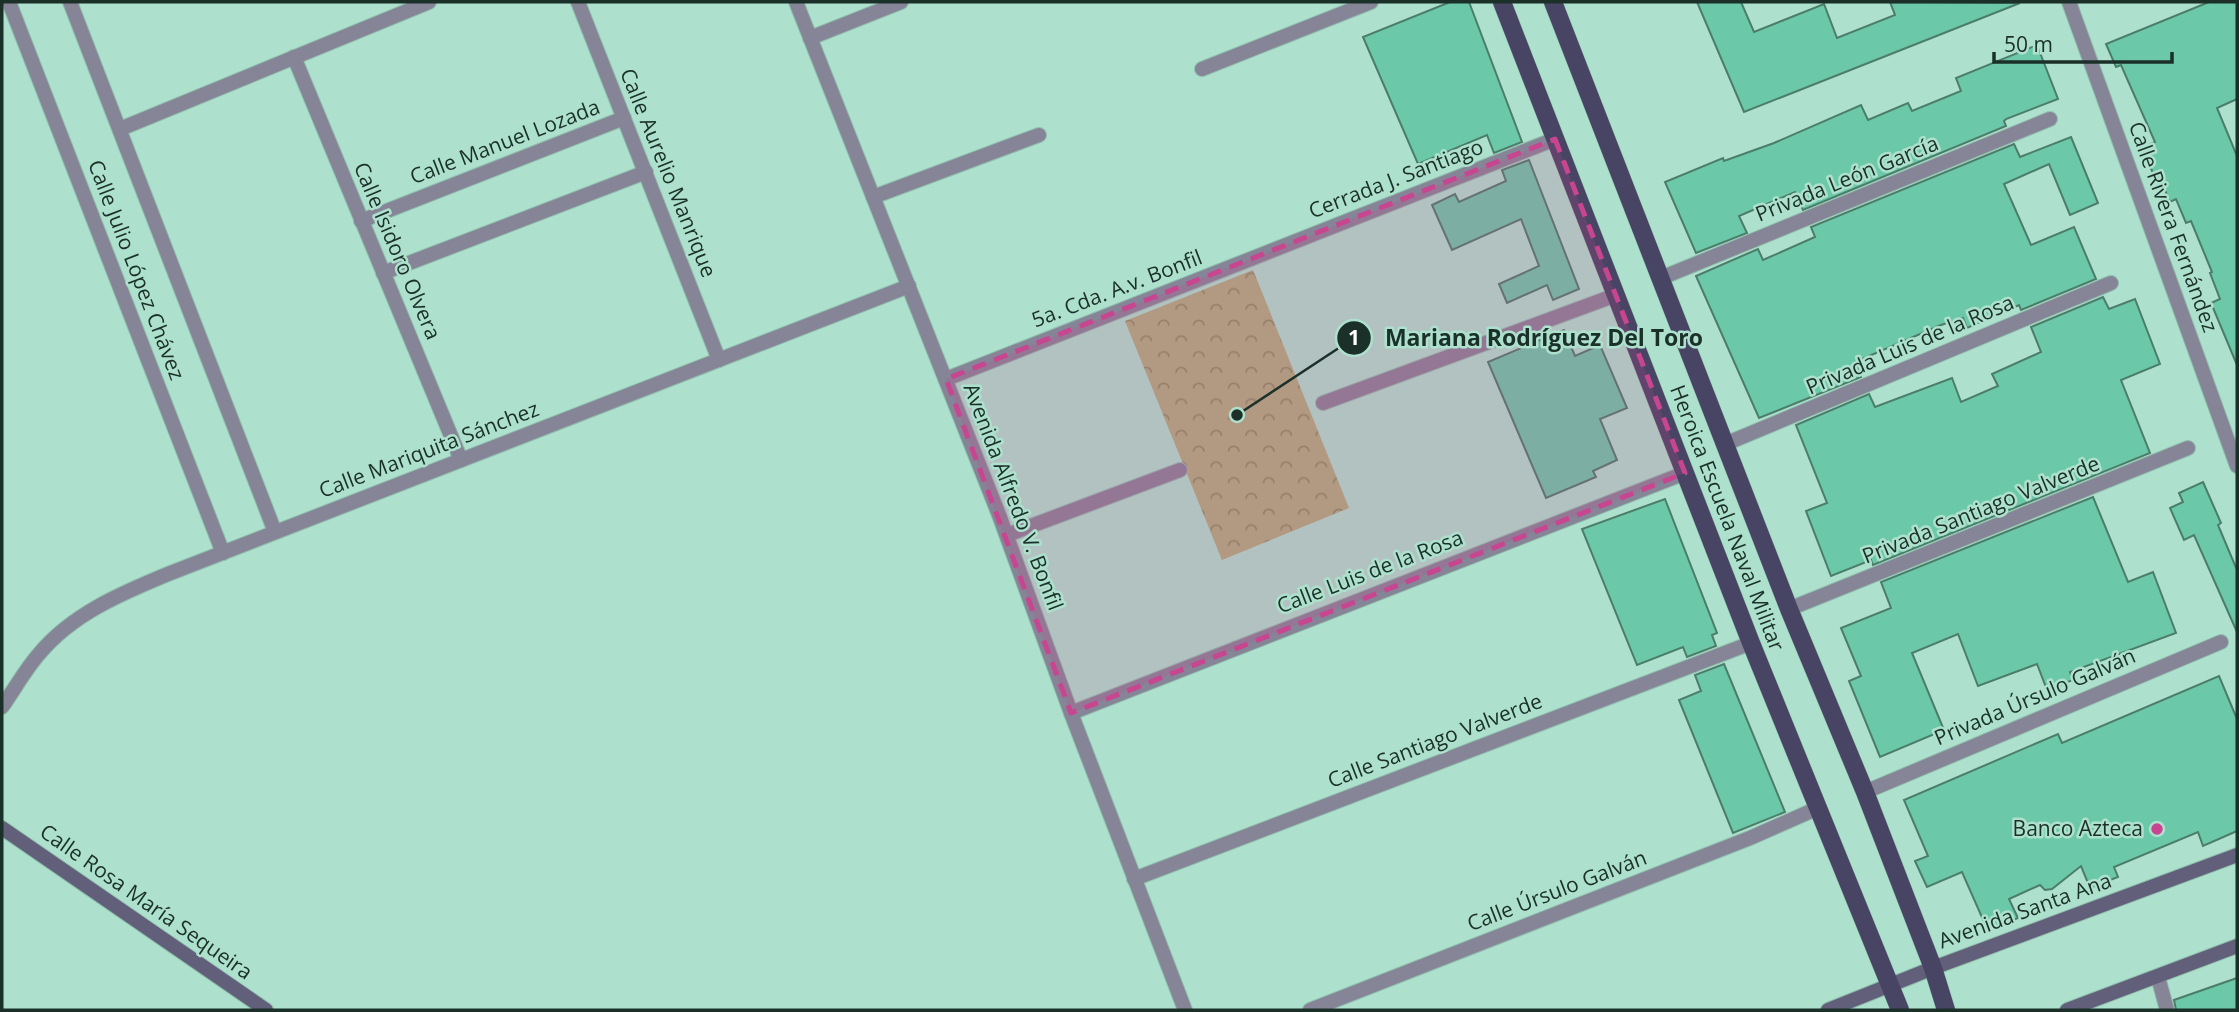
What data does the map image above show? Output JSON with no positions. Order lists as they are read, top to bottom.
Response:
{
  "streets": {
    "main road": ["Heroica Escuela Naval Militar", "Calle Rosa María Sequeira", "Avenida Santa Ana"],
    "street": [
      "Calle Manuel Lozada",
      "Calle Aurelio Manrique",
      "Cerrada J. Santiago",
      "Privada León García",
      "Calle Rivera Fernández",
      "Calle Isidoro Olvera",
      "Calle Julio López Chávez",
      "5a. Cda. A.v. Bonfil",
      "Privada Luis de la Rosa",
      "Calle Mariquita Sánchez",
      "Avenida Alfredo V. Bonfil",
      "Privada Santiago Valverde",
      "Calle Luis de la Rosa",
      "Privada Úrsulo Galván",
      "Calle Santiago Valverde",
      "Calle Úrsulo Galván"
    ]
  },
  "crossings": [
    ["Calle Manuel Lozada", "Calle Aurelio Manrique"],
    ["Calle Manuel Lozada", "Calle Isidoro Olvera"],
    ["Calle Aurelio Manrique", "Calle Mariquita Sánchez"],
    ["Cerrada J. Santiago", "5a. Cda. A.v. Bonfil"],
    ["Cerrada J. Santiago", "Heroica Escuela Naval Militar"],
    ["Privada León García", "Heroica Escuela Naval Militar"],
    ["Calle Isidoro Olvera", "Calle Mariquita Sánchez"],
    ["Calle Julio López Chávez", "Calle Mariquita Sánchez"],
    ["5a. Cda. A.v. Bonfil", "Avenida Alfredo V. Bonfil"],
    ["Privada Luis de la Rosa", "Heroica Escuela Naval Militar"],
    ["Calle Mariquita Sánchez", "Avenida Alfredo V. Bonfil"],
    ["Avenida Alfredo V. Bonfil", "Calle Luis de la Rosa"],
    ["Avenida Alfredo V. Bonfil", "Calle Santiago Valverde"],
    ["Privada Santiago Valverde", "Heroica Escuela Naval Militar"],
    ["Heroica Escuela Naval Militar", "Calle Luis de la Rosa"],
    ["Heroica Escuela Naval Militar", "Privada Úrsulo Galván"],
    ["Heroica Escuela Naval Militar", "Calle Santiago Valverde"],
    ["Heroica Escuela Naval Militar", "Calle Úrsulo Galván"],
    ["Heroica Escuela Naval Militar", "Avenida Santa Ana"]
  ],
  "places": ["Mariana Rodríguez Del Toro", "Banco Azteca"],
  "scale_bar": "50 m"
}
